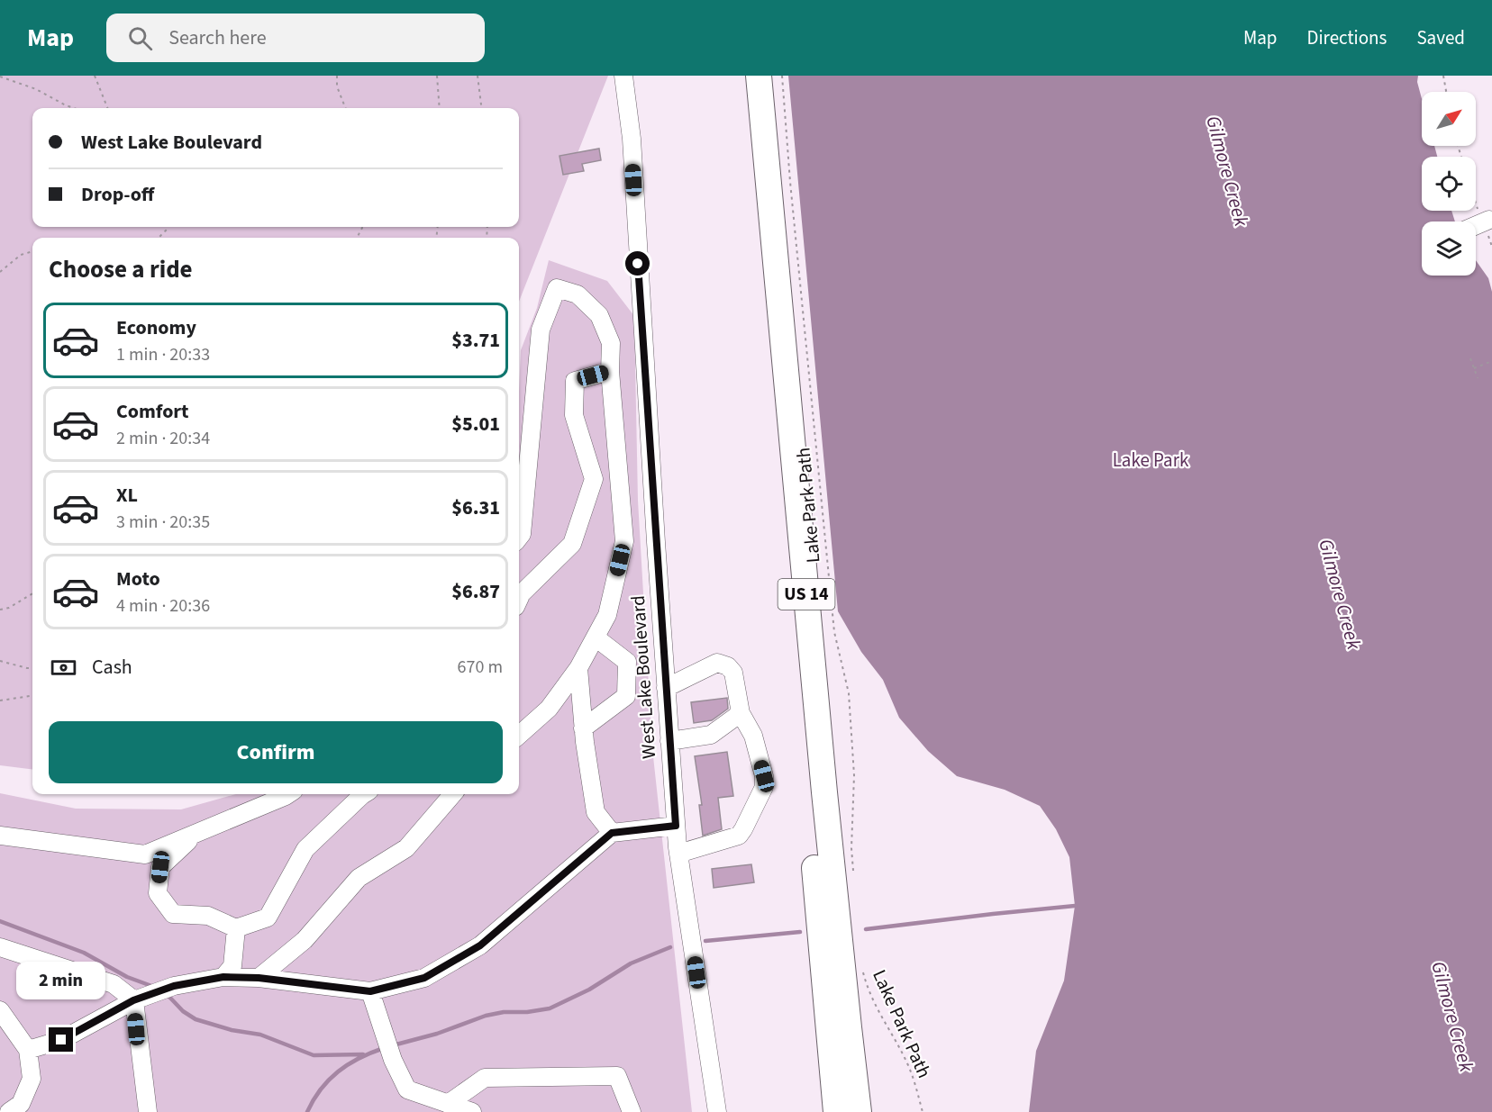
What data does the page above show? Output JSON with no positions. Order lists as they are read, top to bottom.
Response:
{
  "streets": {
    "highway": ["US 14"],
    "street": ["West Lake Boulevard"],
    "path": ["Lake Park Path"]
  },
  "water": ["Gilmore Creek"],
  "parks": ["Lake Park"],
  "north": "top right",
  "page": {
    "header": "Map",
    "search": "Search here",
    "nav": ["Map", "Directions", "Saved"],
    "banner": ["West Lake Boulevard", "Drop-off"],
    "heading": "Choose a ride",
    "list": [
      {
        "name": "Economy",
        "note": "1 min · 20:33",
        "value": "$3.71"
      },
      {
        "name": "Comfort",
        "note": "2 min · 20:34",
        "value": "$5.01"
      },
      {
        "name": "XL",
        "note": "3 min · 20:35",
        "value": "$6.31"
      },
      {
        "name": "Moto",
        "note": "4 min · 20:36",
        "value": "$6.87"
      }
    ],
    "pay": ["Cash", "670 m"],
    "buttons": "Confirm",
    "bubble": "2 min"
  }
}
